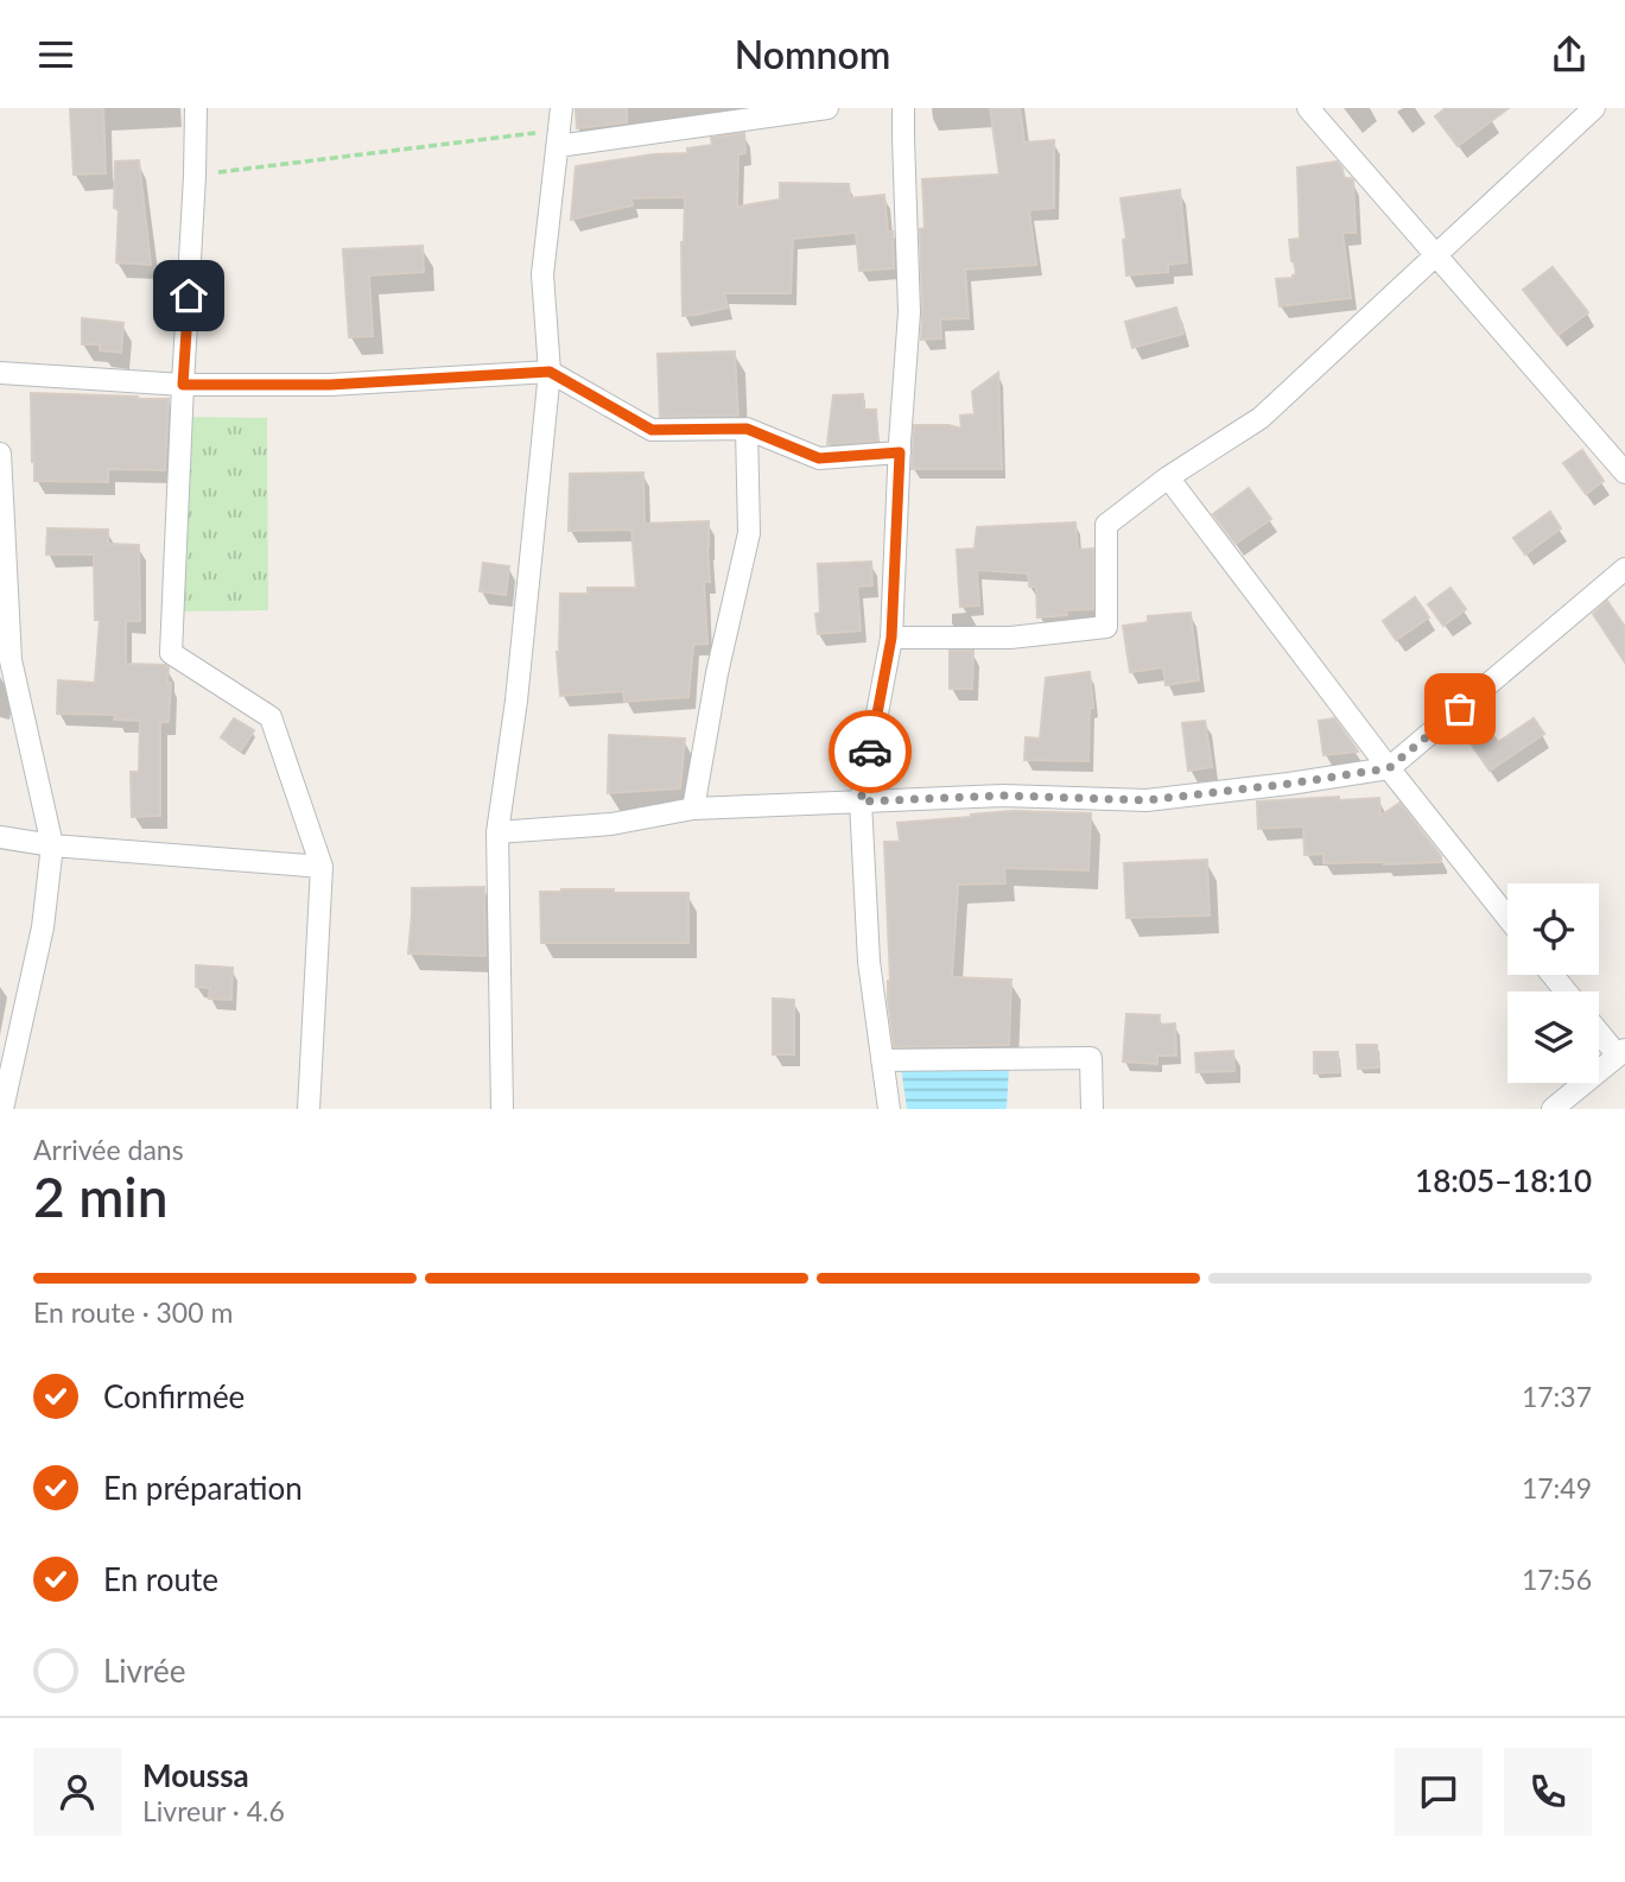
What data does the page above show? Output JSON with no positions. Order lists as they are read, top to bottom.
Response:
{
  "page": {
    "header": "Nomnom",
    "heading": ["2 min", "Arrivée dans", "18:05–18:10"],
    "panel": ["Moussa", "Livreur · 4.6"],
    "bar": "En route · 300 m",
    "list": [
      ["Confirmée", "17:37"],
      ["En préparation", "17:49"],
      ["En route", "17:56"],
      "Livrée"
    ]
  }
}
